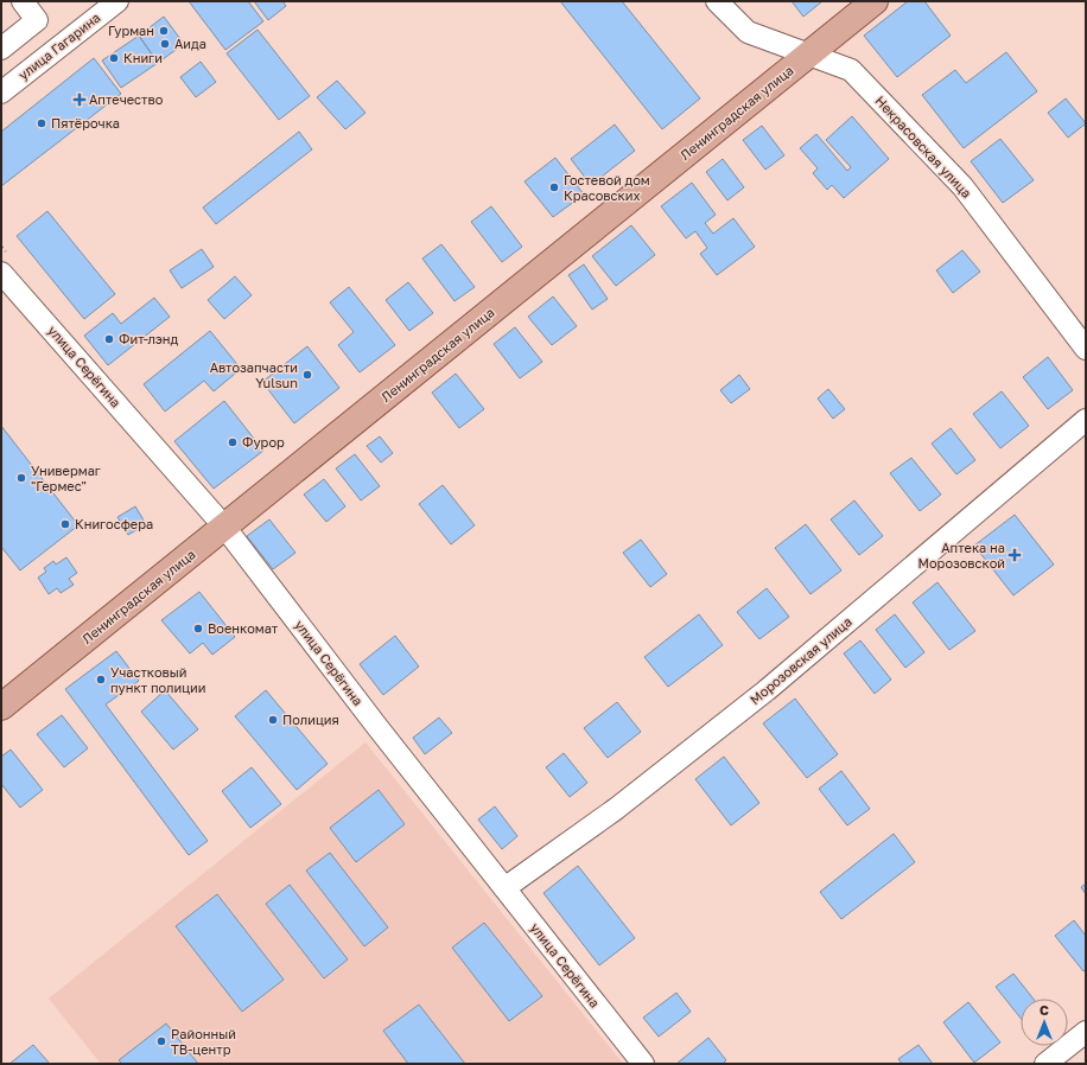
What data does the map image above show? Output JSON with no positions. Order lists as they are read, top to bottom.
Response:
{
  "streets": {
    "main road": ["Ленинградская улица"],
    "street": [
      "улица Гагарина",
      "Некрасовская улица",
      "улица Серёгина",
      "Морозовская улица"
    ]
  },
  "crossings": [
    ["Ленинградская улица", "Некрасовская улица"],
    ["Ленинградская улица", "улица Серёгина"],
    ["улица Серёгина", "Морозовская улица"]
  ],
  "places": {
    "other": [
      "Гурман",
      "Аида",
      "Книги",
      "Пятёрочка",
      "Гостевой дом Красовских",
      "Фит-лэнд",
      "Автозапчасти Yulsun",
      "Фурор",
      "Универмаг \"Гермес\"",
      "Книгосфера",
      "Военкомат",
      "Участковый пункт полиции",
      "Полиция",
      "Районный ТВ-центр"
    ],
    "health": ["Аптечество", "Аптека на Морозовской"]
  },
  "north": "top"
}
